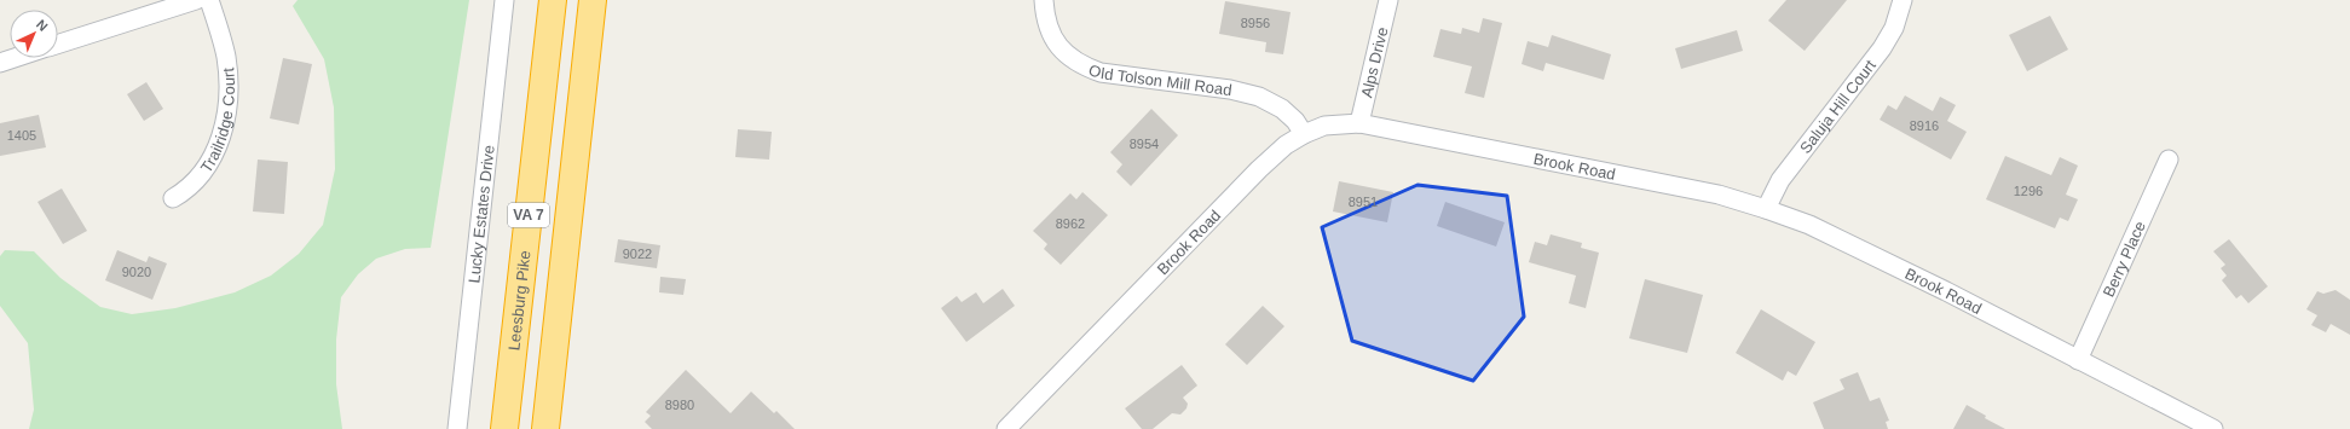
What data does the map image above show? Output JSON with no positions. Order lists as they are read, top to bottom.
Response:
{
  "streets": {
    "highway": ["VA 7", "Leesburg Pike"],
    "street": [
      "Alps Drive",
      "Old Tolson Mill Road",
      "Saluja Hill Court",
      "Trailridge Court",
      "Brook Road",
      "Lucky Estates Drive",
      "Berry Place"
    ]
  },
  "crossings": [
    ["Alps Drive", "Brook Road"],
    ["Old Tolson Mill Road", "Brook Road"],
    ["Saluja Hill Court", "Brook Road"],
    ["Brook Road", "Berry Place"]
  ],
  "house_numbers": [
    "8956",
    "8916",
    "1405",
    "8954",
    "1296",
    "8951",
    "8962",
    "9022",
    "9020",
    "8980"
  ],
  "north": "top right"
}
